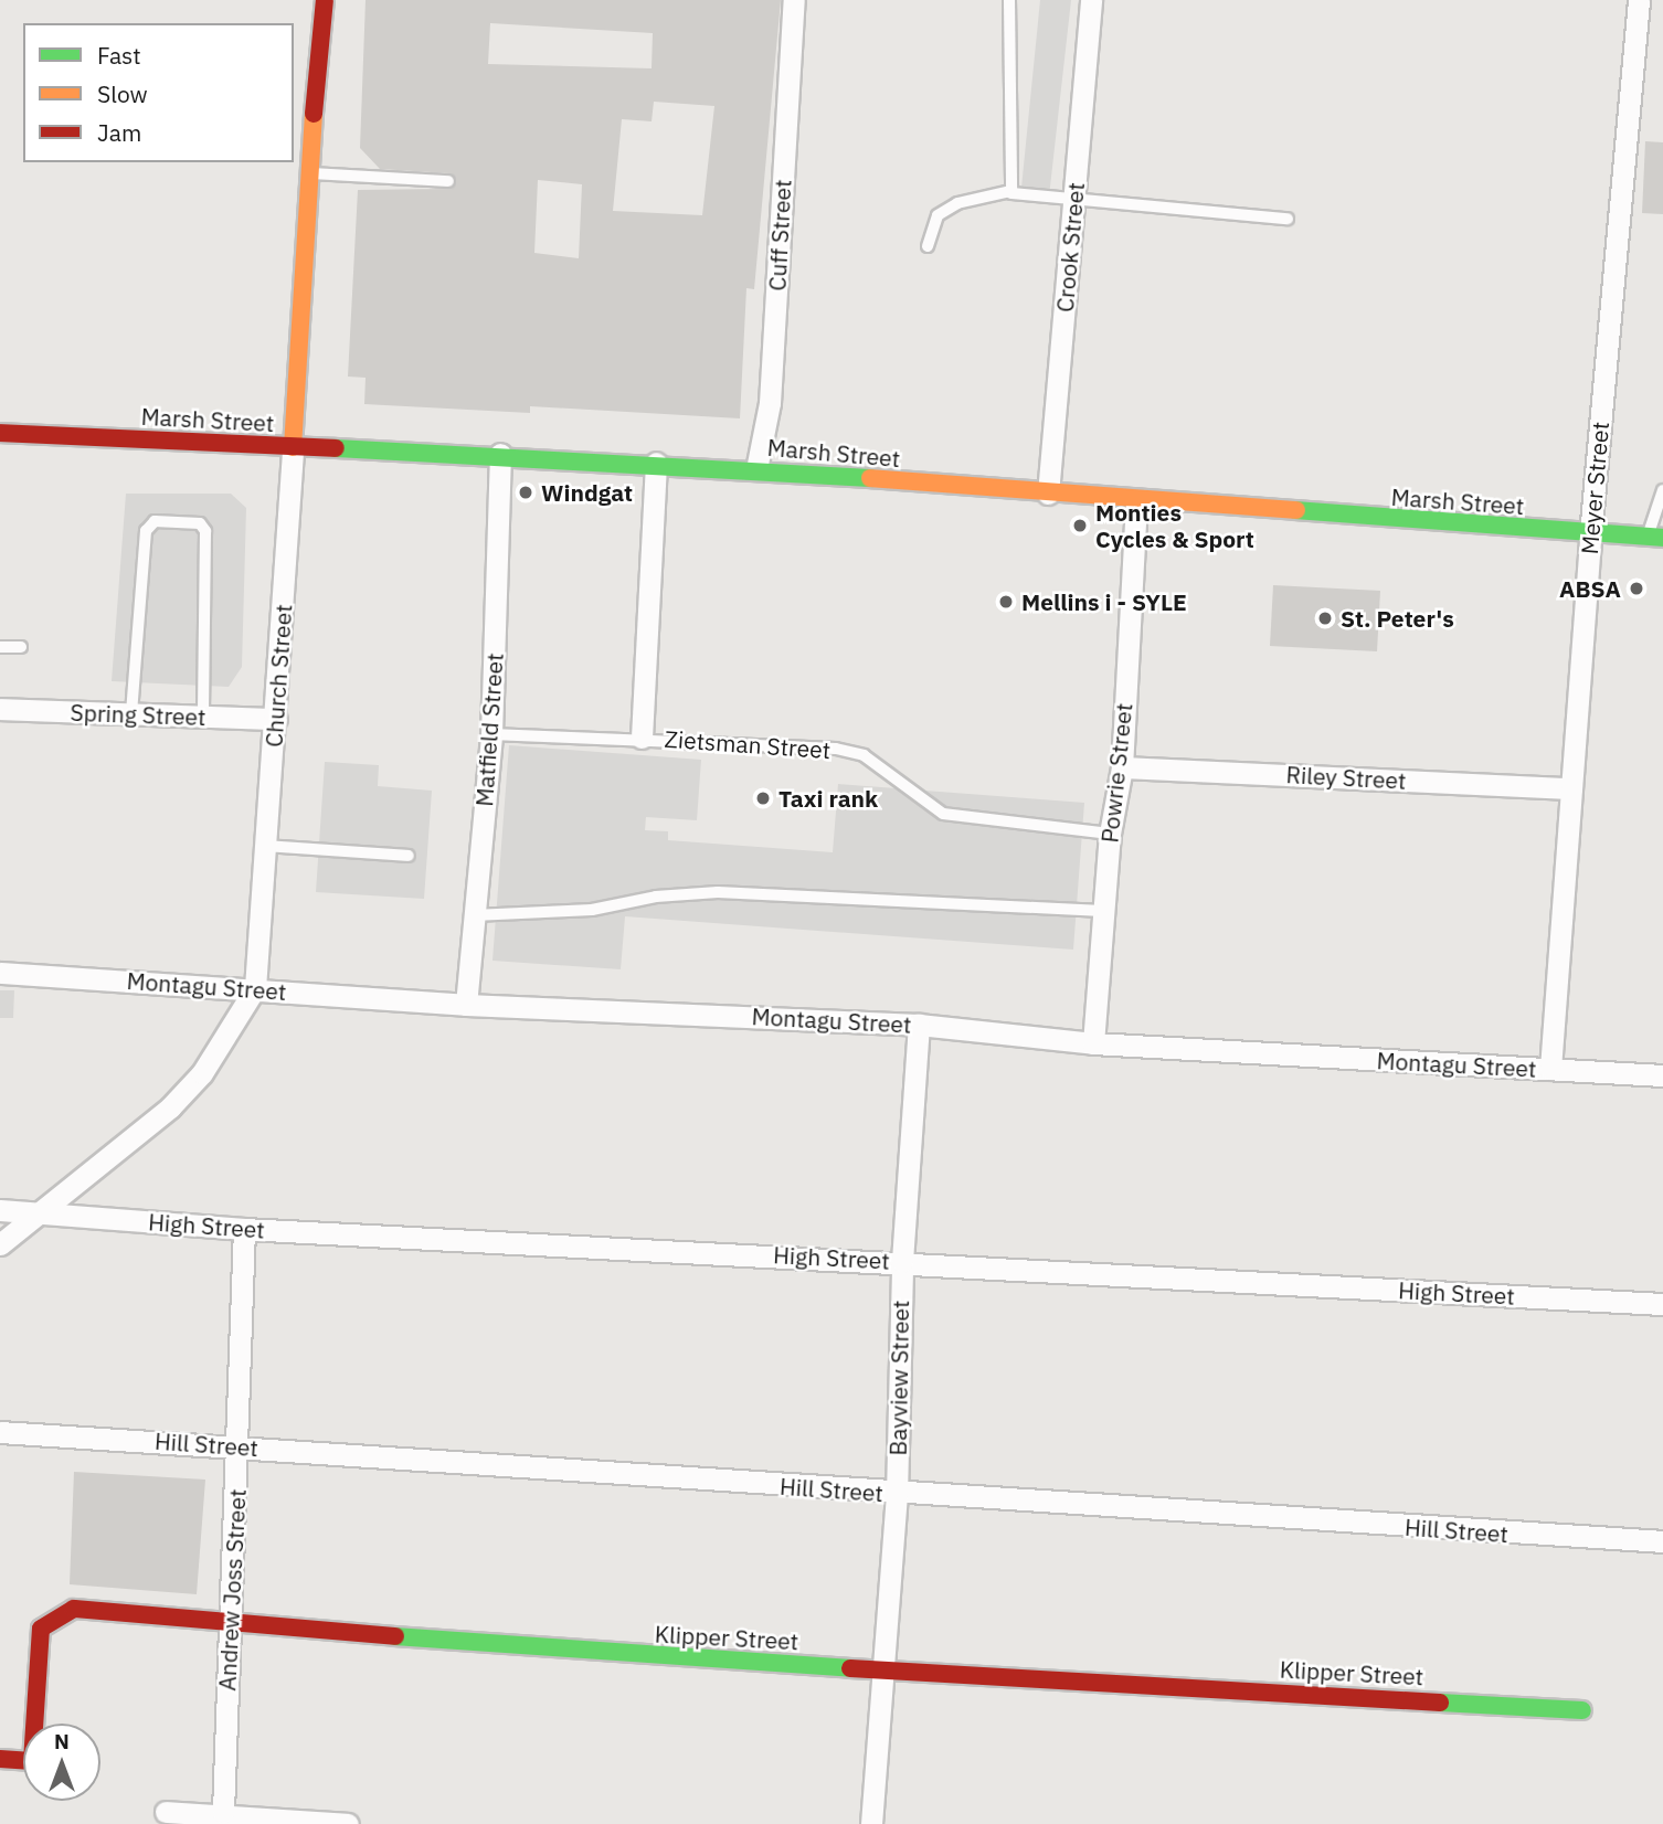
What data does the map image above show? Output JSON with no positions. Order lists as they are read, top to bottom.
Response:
{
  "streets": {
    "street": [
      "Cuff Street",
      "Crook Street",
      "Marsh Street",
      "Meyer Street",
      "Church Street",
      "Spring Street",
      "Matfield Street",
      "Zietsman Street",
      "Powrie Street",
      "Riley Street",
      "Montagu Street",
      "High Street",
      "Bayview Street",
      "Hill Street",
      "Andrew Joss Street",
      "Klipper Street"
    ]
  },
  "crossings": [
    ["Cuff Street", "Marsh Street"],
    ["Crook Street", "Marsh Street"],
    ["Marsh Street", "Meyer Street"],
    ["Marsh Street", "Church Street"],
    ["Marsh Street", "Matfield Street"],
    ["Marsh Street", "Zietsman Street"],
    ["Marsh Street", "Powrie Street"],
    ["Meyer Street", "Riley Street"],
    ["Meyer Street", "Montagu Street"],
    ["Church Street", "Spring Street"],
    ["Church Street", "Montagu Street"],
    ["Church Street", "High Street"],
    ["Matfield Street", "Zietsman Street"],
    ["Matfield Street", "Montagu Street"],
    ["Zietsman Street", "Powrie Street"],
    ["Powrie Street", "Riley Street"],
    ["Powrie Street", "Montagu Street"],
    ["Montagu Street", "Bayview Street"],
    ["High Street", "Bayview Street"],
    ["High Street", "Andrew Joss Street"],
    ["Bayview Street", "Hill Street"],
    ["Bayview Street", "Klipper Street"],
    ["Hill Street", "Andrew Joss Street"],
    ["Andrew Joss Street", "Klipper Street"]
  ],
  "places": [
    "Windgat",
    "Monties Cycles & Sport",
    "ABSA",
    "Mellins i - SYLE",
    "St. Peter's",
    "Taxi rank"
  ],
  "legend": ["Fast", "Slow", "Jam"],
  "north": "top"
}
